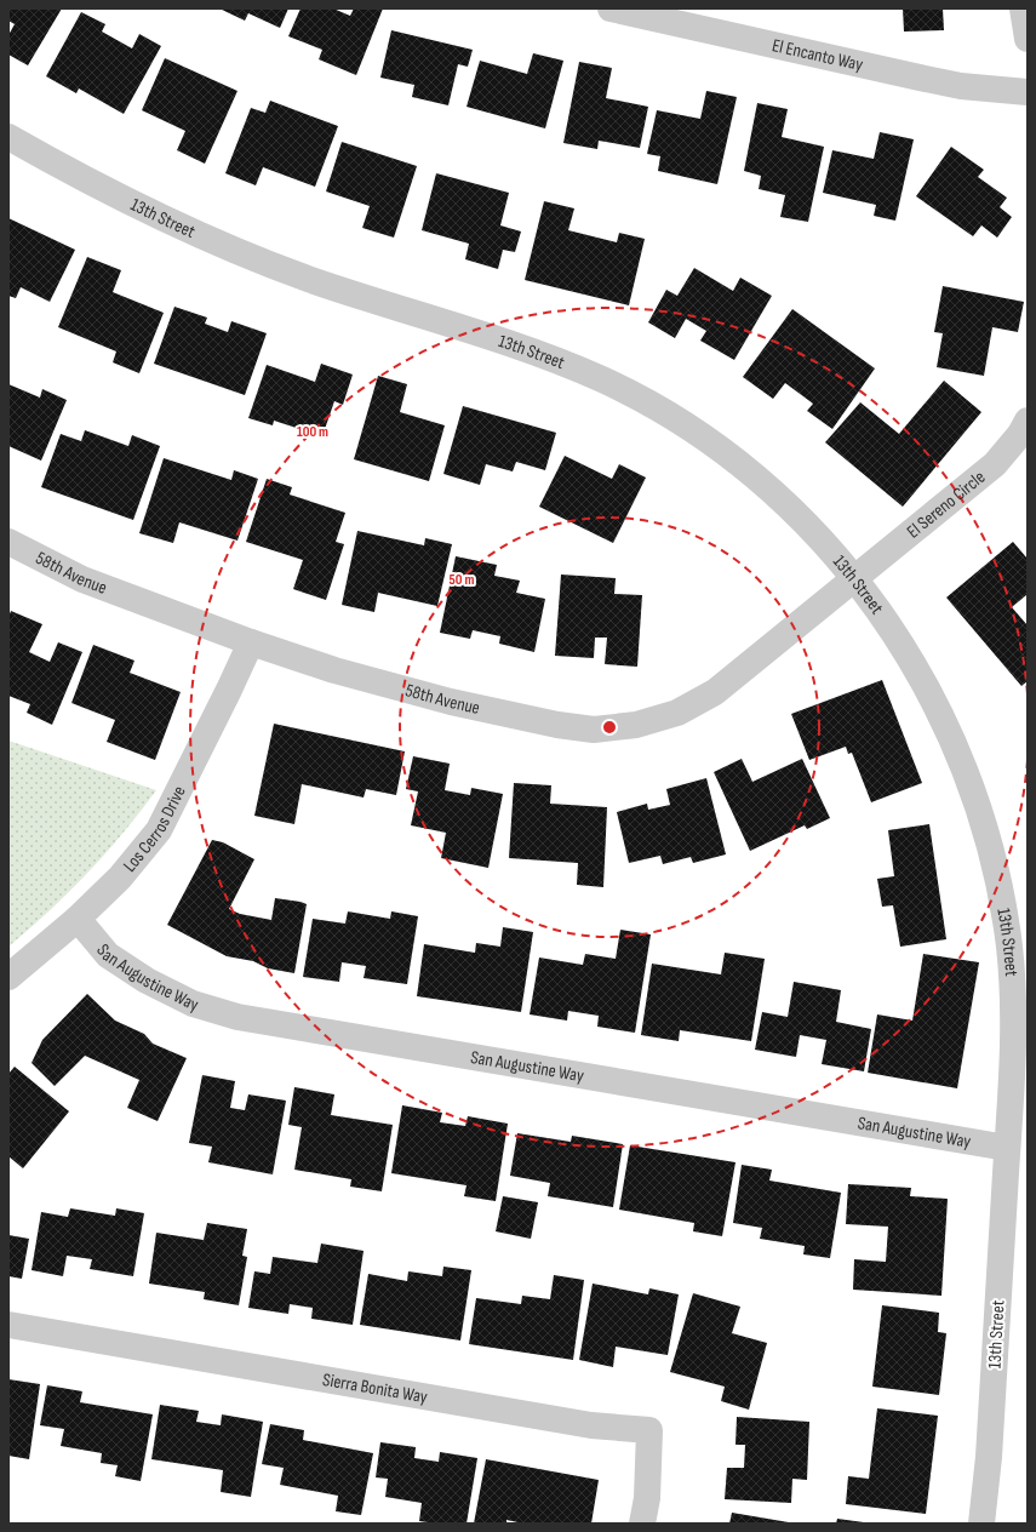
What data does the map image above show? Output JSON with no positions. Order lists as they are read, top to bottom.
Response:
{
  "streets": {
    "street": [
      "El Encanto Way",
      "13th Street",
      "El Sereno Circle",
      "58th Avenue",
      "Los Cerros Drive",
      "San Augustine Way",
      "Sierra Bonita Way"
    ]
  },
  "crossings": [
    ["13th Street", "El Sereno Circle"],
    ["13th Street", "58th Avenue"],
    ["13th Street", "San Augustine Way"],
    ["El Sereno Circle", "58th Avenue"],
    ["58th Avenue", "Los Cerros Drive"],
    ["Los Cerros Drive", "San Augustine Way"]
  ],
  "rings": ["100 m", "50 m"]
}
